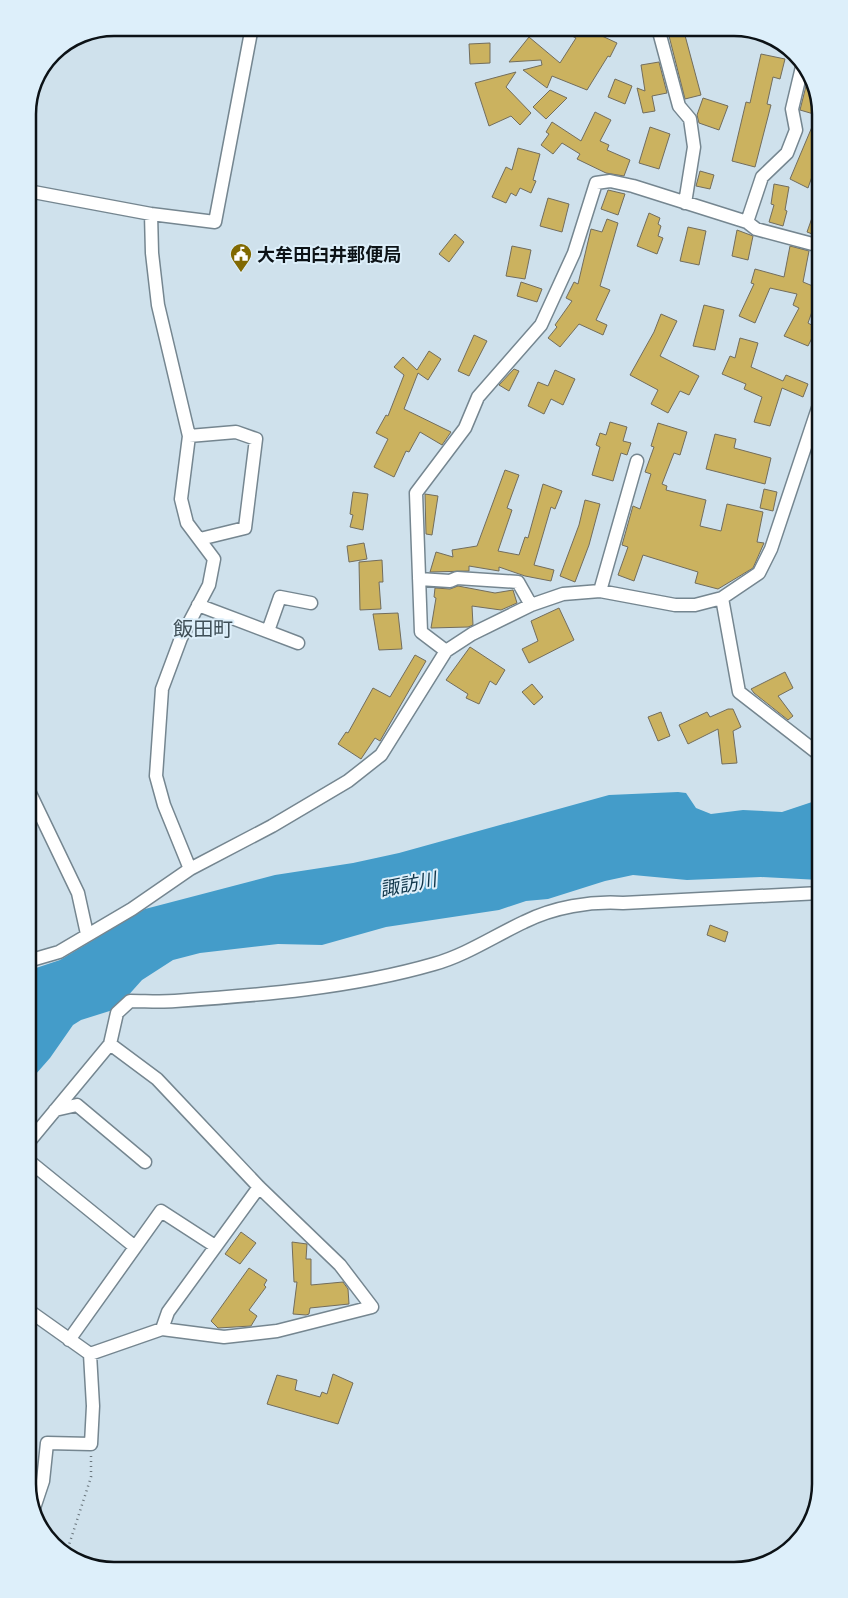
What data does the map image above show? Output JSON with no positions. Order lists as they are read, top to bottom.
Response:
{
  "districts": ["飯田町"],
  "water": ["諏訪川"],
  "places": {
    "public building": ["大牟田臼井郵便局"]
  }
}
